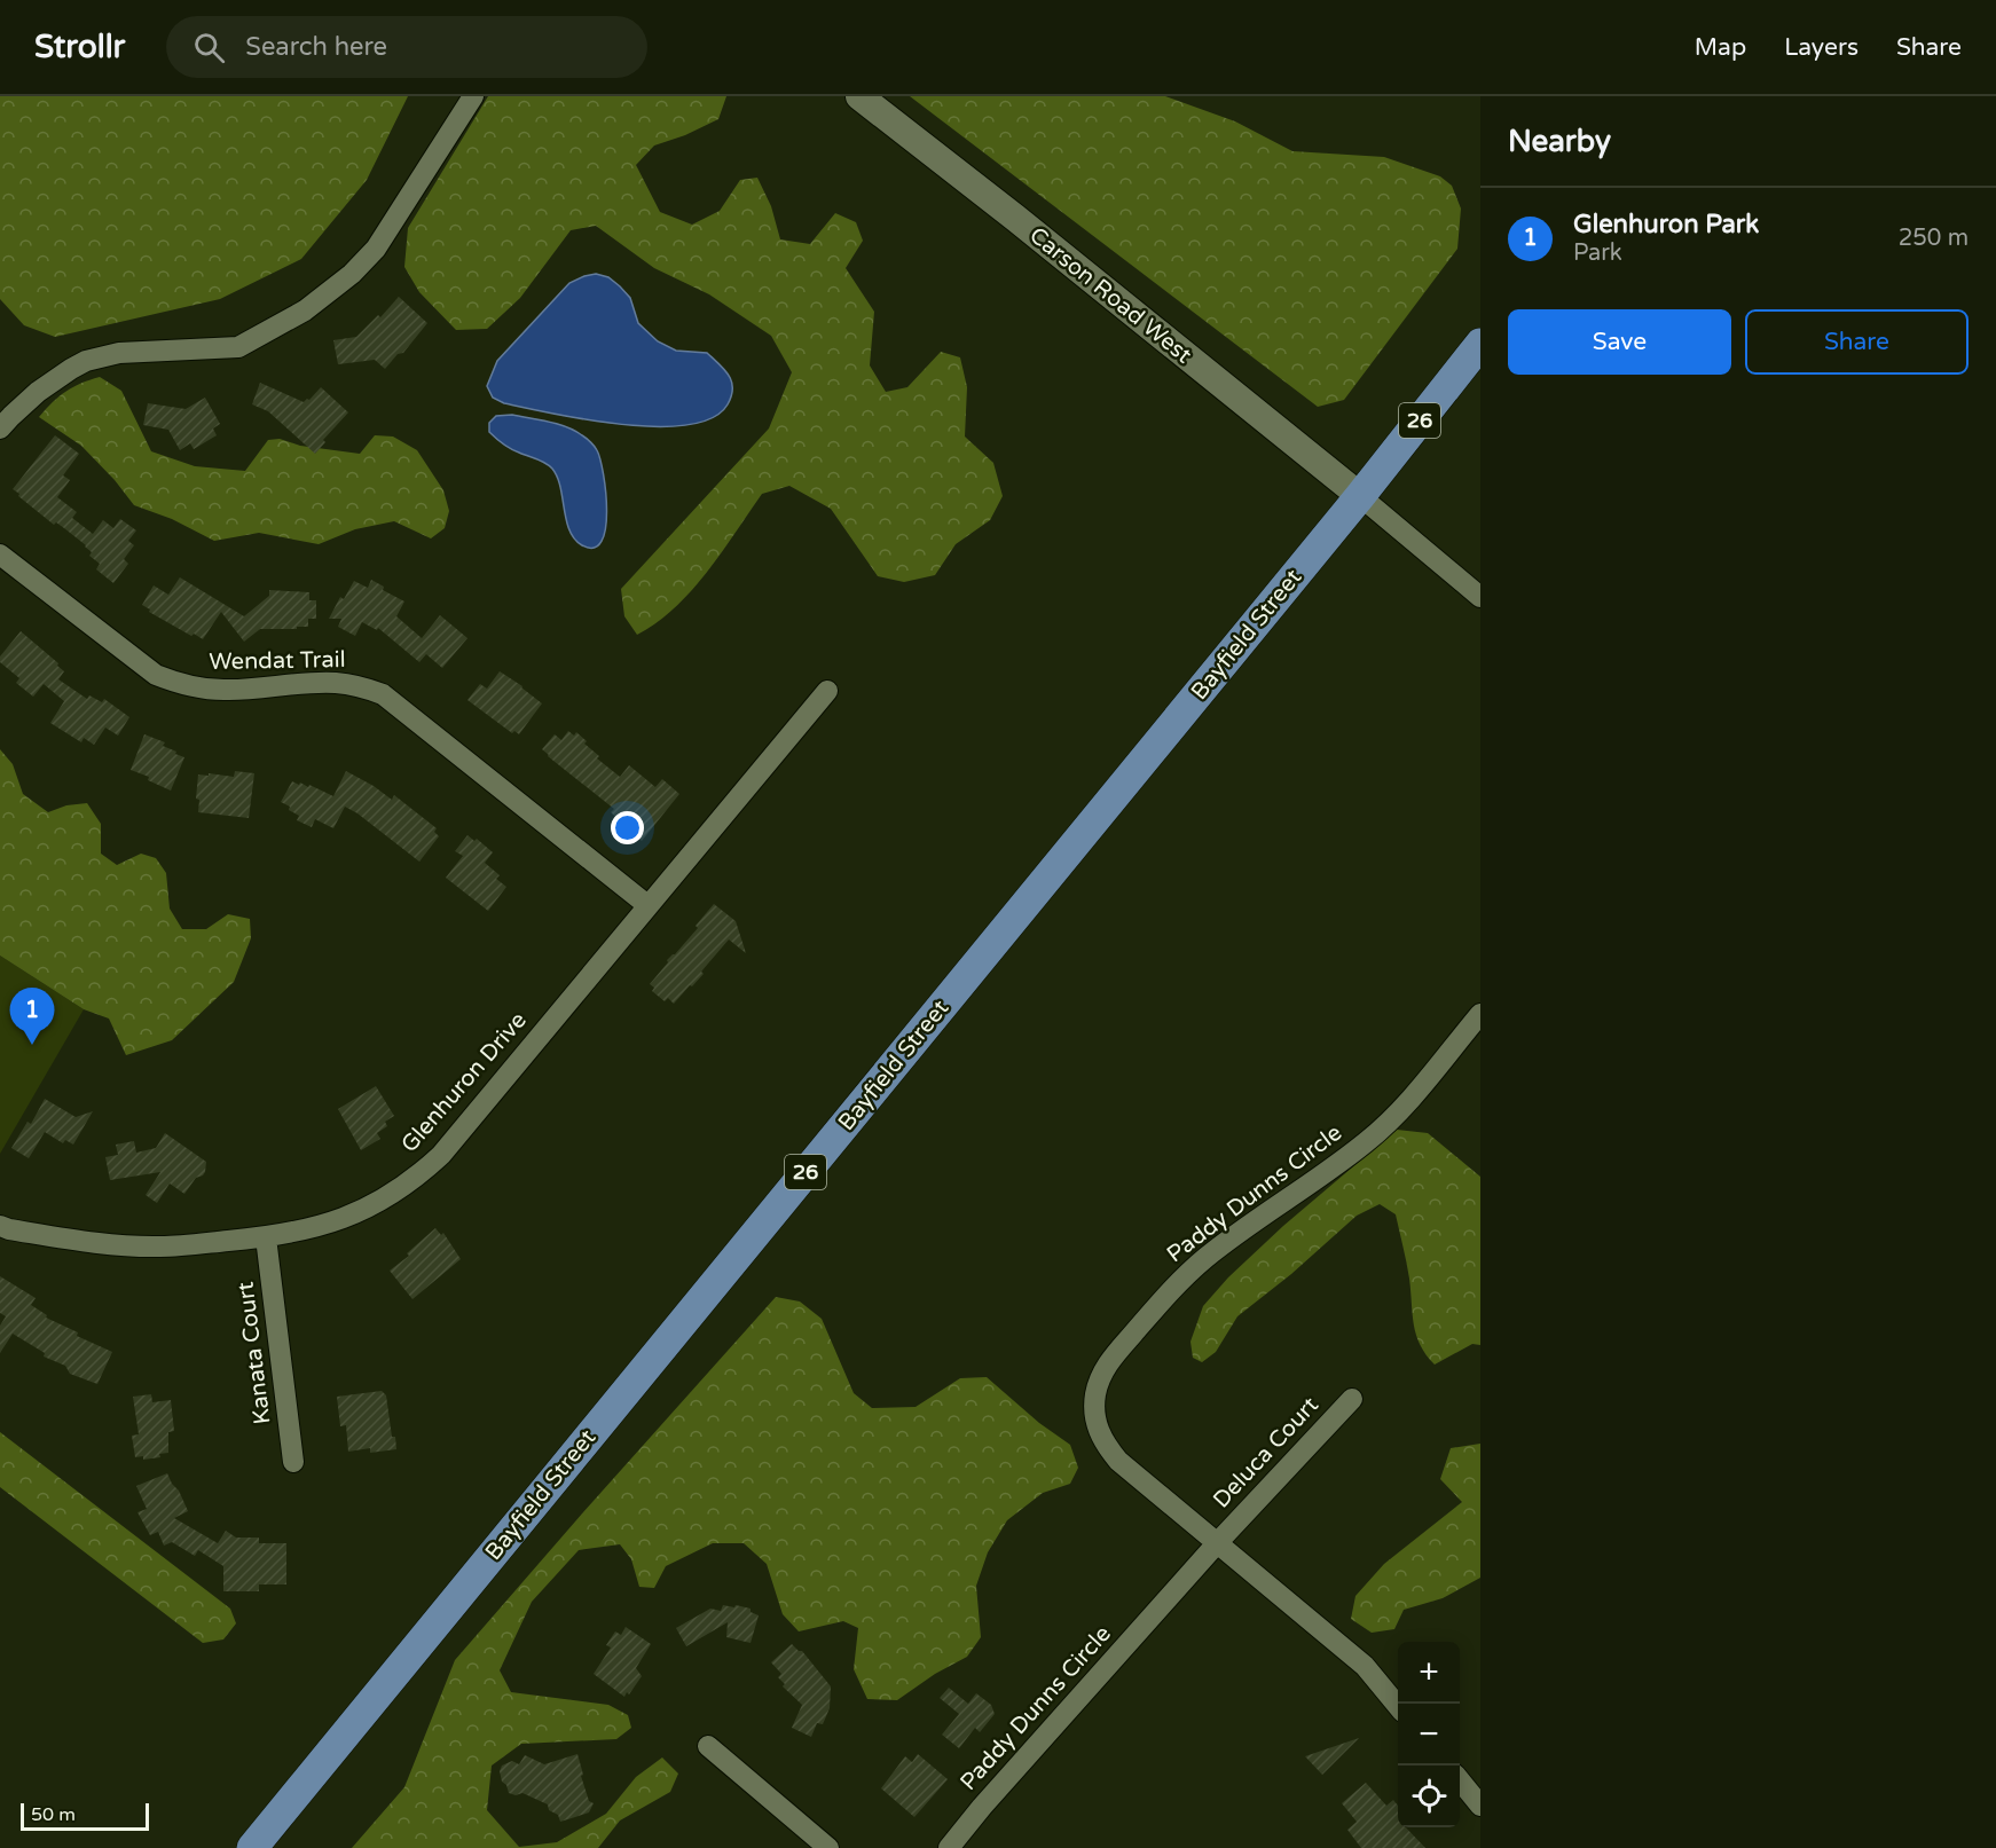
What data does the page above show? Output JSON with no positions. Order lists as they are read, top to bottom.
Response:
{
  "streets": {
    "main road": ["26", "Bayfield Street"],
    "street": [
      "Carson Road West",
      "Wendat Trail",
      "Glenhuron Drive",
      "Paddy Dunns Circle",
      "Kanata Court",
      "Deluca Court"
    ]
  },
  "crossings": [
    ["Carson Road West", "Bayfield Street"],
    ["Wendat Trail", "Glenhuron Drive"],
    ["Glenhuron Drive", "Kanata Court"],
    ["Paddy Dunns Circle", "Deluca Court"]
  ],
  "scale_bar": "50 m",
  "page": {
    "header": "Strollr",
    "search": "Search here",
    "nav": ["Map", "Layers", "Share"],
    "heading": "Nearby",
    "list": [
      {
        "mark": "1",
        "name": "Glenhuron Park",
        "note": "Park",
        "value": "250 m"
      }
    ],
    "buttons": ["Save", "Share"],
    "pins": "1",
    "map_buttons": ["+", "−"],
    "scale": "50 m"
  }
}
